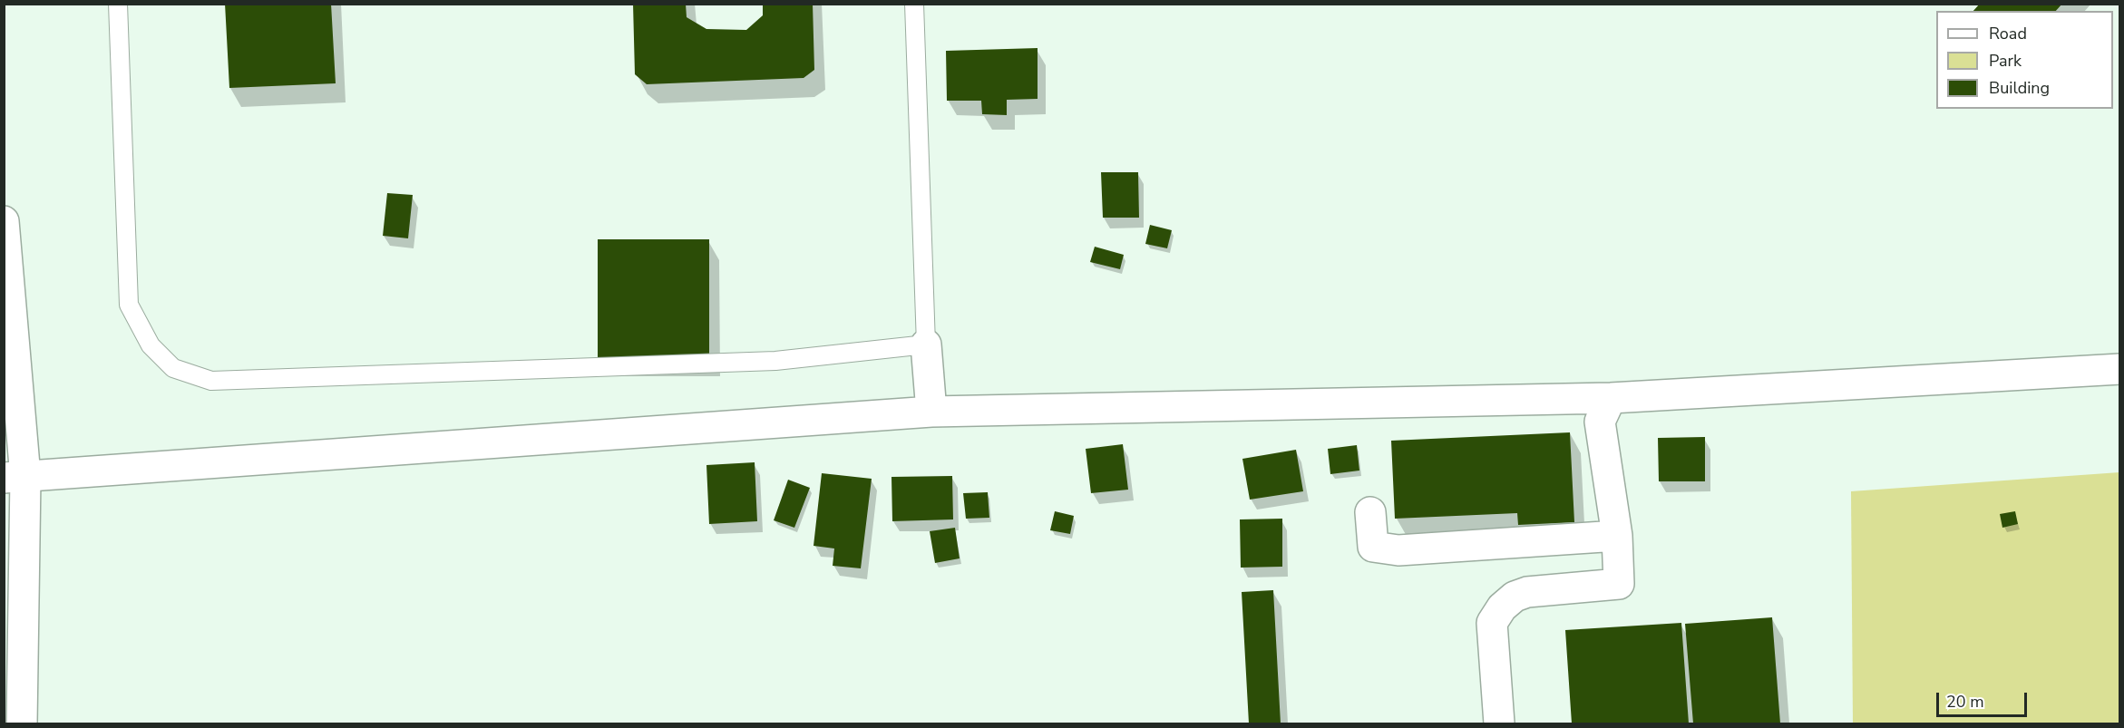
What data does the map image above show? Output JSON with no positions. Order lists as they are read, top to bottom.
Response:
{
  "legend": ["Road", "Park", "Building"],
  "scale_bar": "20 m"
}
